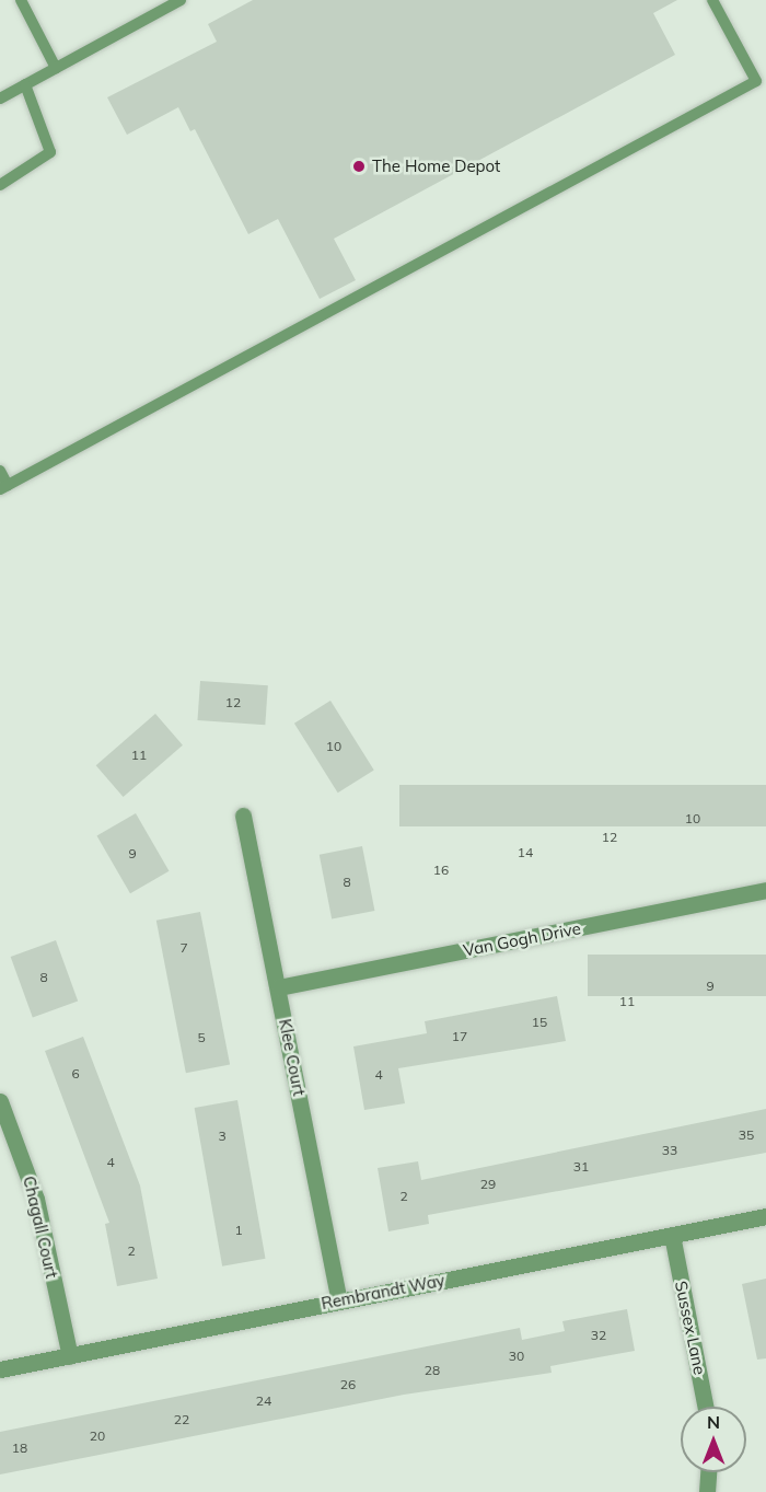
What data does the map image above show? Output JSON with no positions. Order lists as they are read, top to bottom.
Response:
{
  "streets": {
    "street": [
      "Van Gogh Drive",
      "Klee Court",
      "Chagall Court",
      "Rembrandt Way",
      "Sussex Lane"
    ]
  },
  "crossings": [
    ["Van Gogh Drive", "Klee Court"],
    ["Klee Court", "Rembrandt Way"],
    ["Chagall Court", "Rembrandt Way"],
    ["Rembrandt Way", "Sussex Lane"]
  ],
  "places": ["The Home Depot"],
  "house_numbers": [
    "12",
    "10",
    "11",
    "10",
    "12",
    "14",
    "9",
    "16",
    "8",
    "7",
    "8",
    "9",
    "11",
    "15",
    "17",
    "5",
    "6",
    "4",
    "35",
    "3",
    "33",
    "4",
    "31",
    "29",
    "2",
    "1",
    "2",
    "32",
    "30",
    "28",
    "26",
    "24",
    "22",
    "20",
    "18"
  ],
  "north": "top"
}
